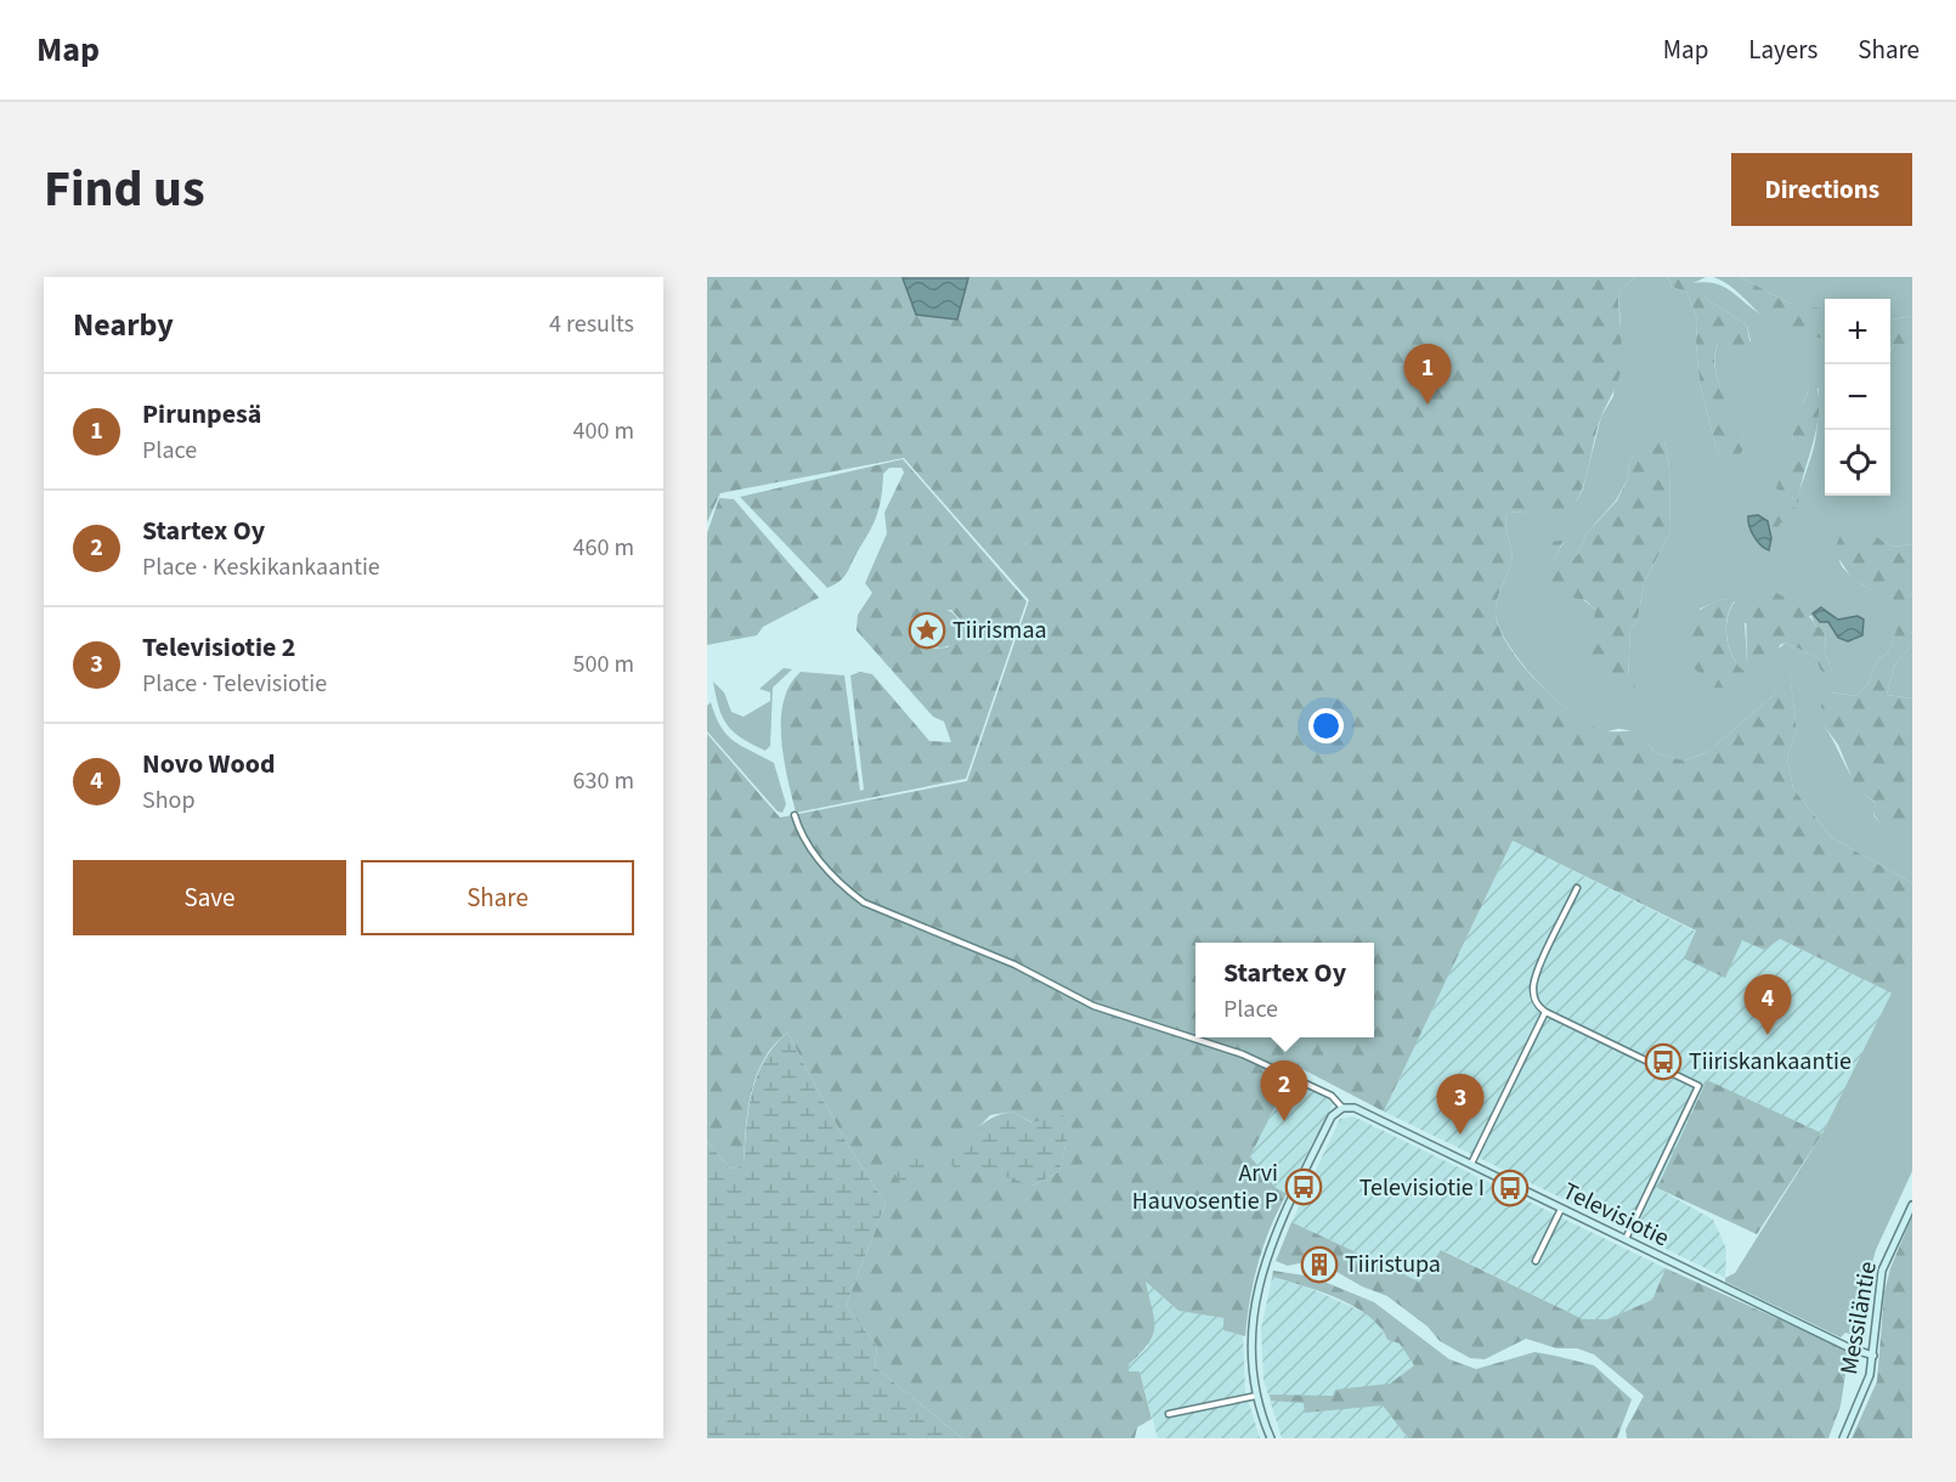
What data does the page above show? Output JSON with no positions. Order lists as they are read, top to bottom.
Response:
{
  "streets": {
    "street": ["Televisiotie", "Messiläntie"]
  },
  "crossings": [
    ["Televisiotie", "Messiläntie"]
  ],
  "places": {
    "place": ["Tiirismaa"],
    "bus stop": ["Tiiriskankaantie", "Arvi Hauvosentie P", "Televisiotie I"],
    "building": ["Tiiristupa"]
  },
  "page": {
    "header": "Map",
    "nav": ["Map", "Layers", "Share"],
    "title": "Find us",
    "buttons": [
      "Directions",
      ["Save", "Share"]
    ],
    "heading": ["Nearby", "4 results"],
    "map_buttons": ["+", "−"],
    "pins": [
      "1",
      "4",
      "2",
      "3"
    ],
    "list": [
      {
        "mark": "1",
        "name": "Pirunpesä",
        "note": "Place",
        "value": "400 m"
      },
      {
        "mark": "2",
        "name": "Startex Oy",
        "note": "Place · Keskikankaantie",
        "value": "460 m"
      },
      {
        "mark": "3",
        "name": "Televisiotie 2",
        "note": "Place · Televisiotie",
        "value": "500 m"
      },
      {
        "mark": "4",
        "name": "Novo Wood",
        "note": "Shop",
        "value": "630 m"
      }
    ],
    "popup": ["Startex Oy", "Place"]
  }
}
